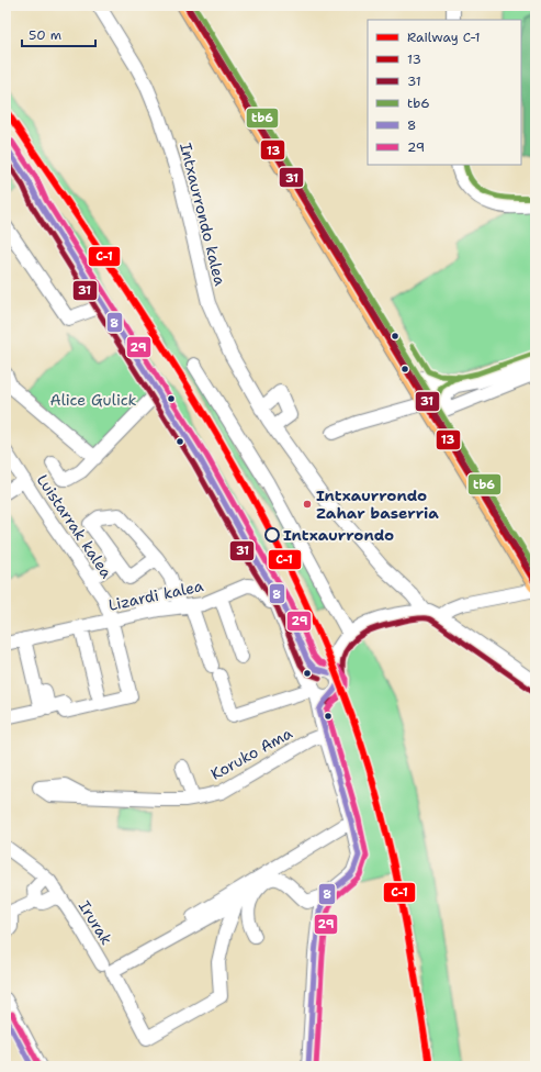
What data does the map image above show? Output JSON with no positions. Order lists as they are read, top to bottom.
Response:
{
  "streets": {
    "street": [
      "Intxaurrondo kalea",
      "Luistarrak kalea",
      "Lizardi kalea",
      "Koruko Ama",
      "Irurak"
    ]
  },
  "crossings": [
    ["Luistarrak kalea", "Lizardi kalea"]
  ],
  "parks": ["Alice Gulick"],
  "places": ["Intxaurrondo Zahar baserria", "Intxaurrondo"],
  "lines": [
    "transit line 13",
    "transit line tb6",
    "transit line 31",
    "rail line C-1",
    "transit line 29",
    "transit line 8"
  ],
  "legend": [
    "Railway C-1",
    "13",
    "31",
    "tb6",
    "8",
    "29"
  ],
  "scale_bar": "50 m"
}
